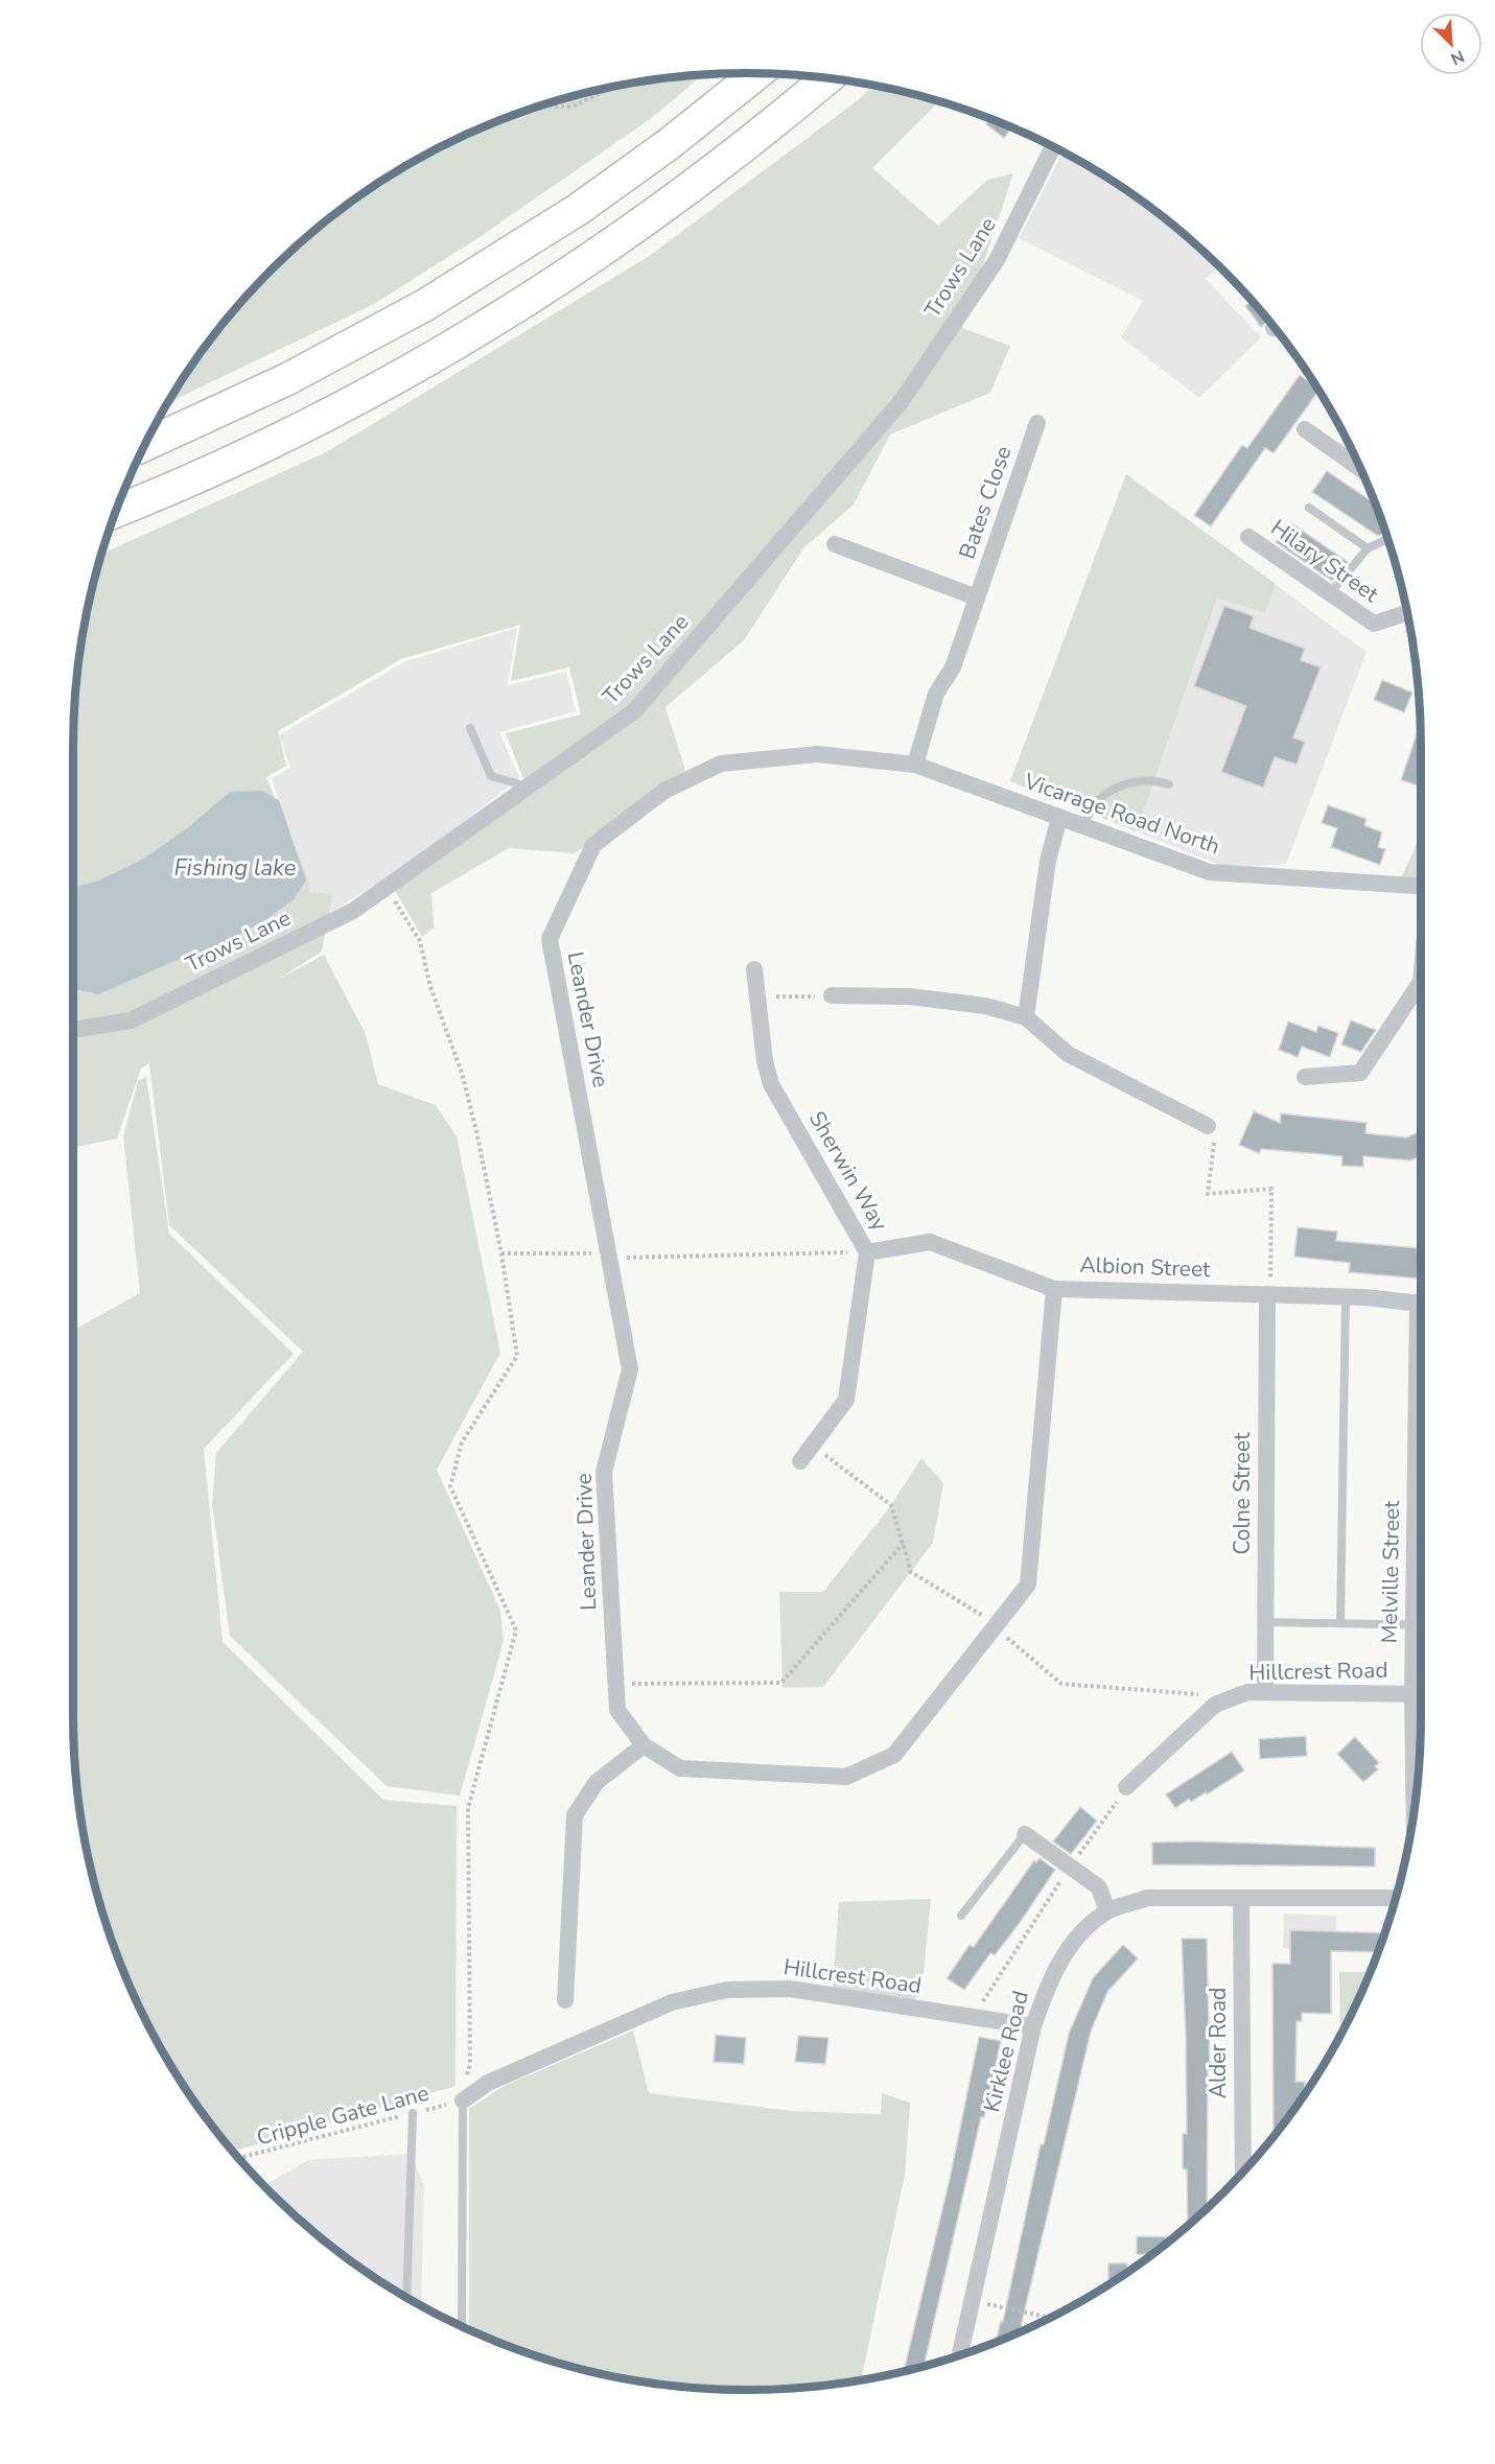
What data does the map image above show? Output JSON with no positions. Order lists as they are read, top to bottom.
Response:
{
  "streets": {
    "street": [
      "Trows Lane",
      "Bates Close",
      "Hilary Street",
      "Vicarage Road North",
      "Leander Drive",
      "Sherwin Way",
      "Albion Street",
      "Colne Street",
      "Melville Street",
      "Hillcrest Road",
      "Alder Road",
      "Kirklee Road"
    ],
    "path": ["Cripple Gate Lane"]
  },
  "crossings": [
    ["Bates Close", "Vicarage Road North"],
    ["Bates Close", "Leander Drive"],
    ["Vicarage Road North", "Leander Drive"],
    ["Leander Drive", "Albion Street"],
    ["Sherwin Way", "Albion Street"],
    ["Albion Street", "Colne Street"],
    ["Colne Street", "Hillcrest Road"],
    ["Melville Street", "Hillcrest Road"],
    ["Hillcrest Road", "Kirklee Road"],
    ["Hillcrest Road", "Cripple Gate Lane"],
    ["Alder Road", "Kirklee Road"]
  ],
  "water": ["Fishing lake"],
  "north": "bottom right"
}
